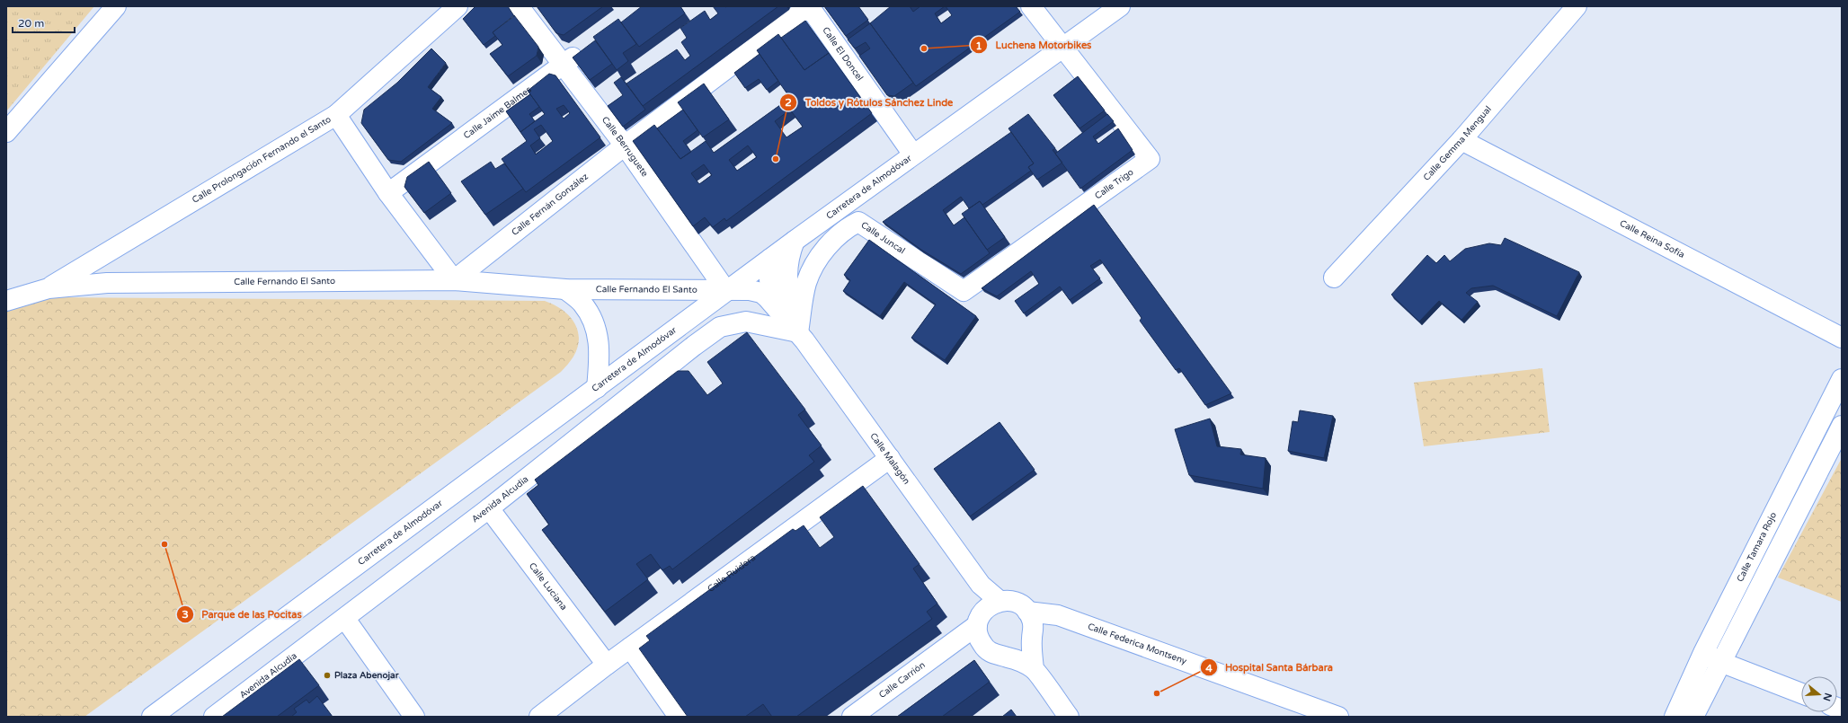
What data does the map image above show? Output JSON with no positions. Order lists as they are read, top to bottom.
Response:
{
  "streets": {
    "street": [
      "Calle El Doncel",
      "Calle Jaime Balmes",
      "Calle Gemma Mengual",
      "Calle Berruguete",
      "Calle Prolongación Fernando el Santo",
      "Calle Trigo",
      "Carretera de Almodóvar",
      "Calle Fernán González",
      "Calle Juncal",
      "Calle Reina Sofía",
      "Calle Fernando El Santo",
      "Calle Malagón",
      "Avenida Alcudia",
      "Calle Tamara Rojo",
      "Calle Ruidera",
      "Calle Luciana",
      "Calle Federica Montseny",
      "Calle Carrión"
    ]
  },
  "crossings": [
    ["Calle El Doncel", "Carretera de Almodóvar"],
    ["Calle El Doncel", "Calle Fernán González"],
    ["Calle Jaime Balmes", "Calle Berruguete"],
    ["Calle Gemma Mengual", "Calle Reina Sofía"],
    ["Calle Berruguete", "Carretera de Almodóvar"],
    ["Calle Berruguete", "Calle Fernán González"],
    ["Calle Berruguete", "Calle Fernando El Santo"],
    ["Calle Berruguete", "Calle Malagón"],
    ["Calle Prolongación Fernando el Santo", "Calle Fernando El Santo"],
    ["Calle Trigo", "Carretera de Almodóvar"],
    ["Calle Trigo", "Calle Juncal"],
    ["Carretera de Almodóvar", "Calle Fernando El Santo"],
    ["Carretera de Almodóvar", "Calle Malagón"],
    ["Calle Fernán González", "Calle Fernando El Santo"],
    ["Calle Juncal", "Calle Malagón"],
    ["Calle Juncal", "Avenida Alcudia"],
    ["Calle Fernando El Santo", "Calle Malagón"],
    ["Calle Malagón", "Avenida Alcudia"],
    ["Calle Malagón", "Calle Ruidera"],
    ["Calle Malagón", "Calle Federica Montseny"],
    ["Calle Malagón", "Calle Carrión"],
    ["Avenida Alcudia", "Calle Luciana"],
    ["Calle Ruidera", "Calle Luciana"],
    ["Calle Federica Montseny", "Calle Carrión"]
  ],
  "places": [
    "Luchena Motorbikes",
    "Toldos y Rótulos Sánchez Linde",
    "Parque de las Pocitas",
    "Plaza Abenojar",
    "Hospital Santa Bárbara"
  ],
  "scale_bar": "20 m",
  "north": "right"
}
